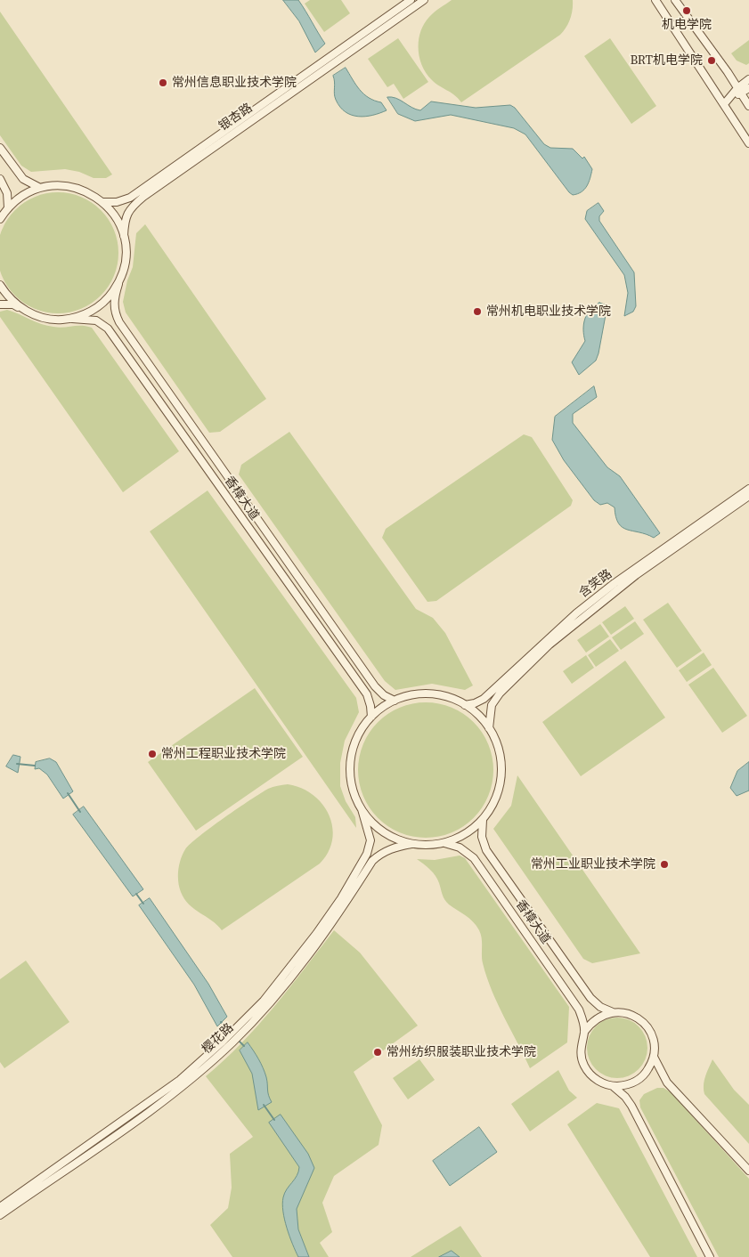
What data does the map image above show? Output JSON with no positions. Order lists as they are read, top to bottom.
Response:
{
  "streets": {
    "street": [
      "银杏路",
      "香樟大道",
      "含笑路",
      "樱花路"
    ]
  },
  "crossings": [
    ["银杏路", "香樟大道"],
    ["香樟大道", "含笑路"],
    ["香樟大道", "樱花路"],
    ["含笑路", "樱花路"]
  ],
  "places": [
    "机电学院",
    "BRT机电学院",
    "常州信息职业技术学院",
    "常州机电职业技术学院",
    "常州工程职业技术学院",
    "常州工业职业技术学院",
    "常州纺织服装职业技术学院"
  ]
}
